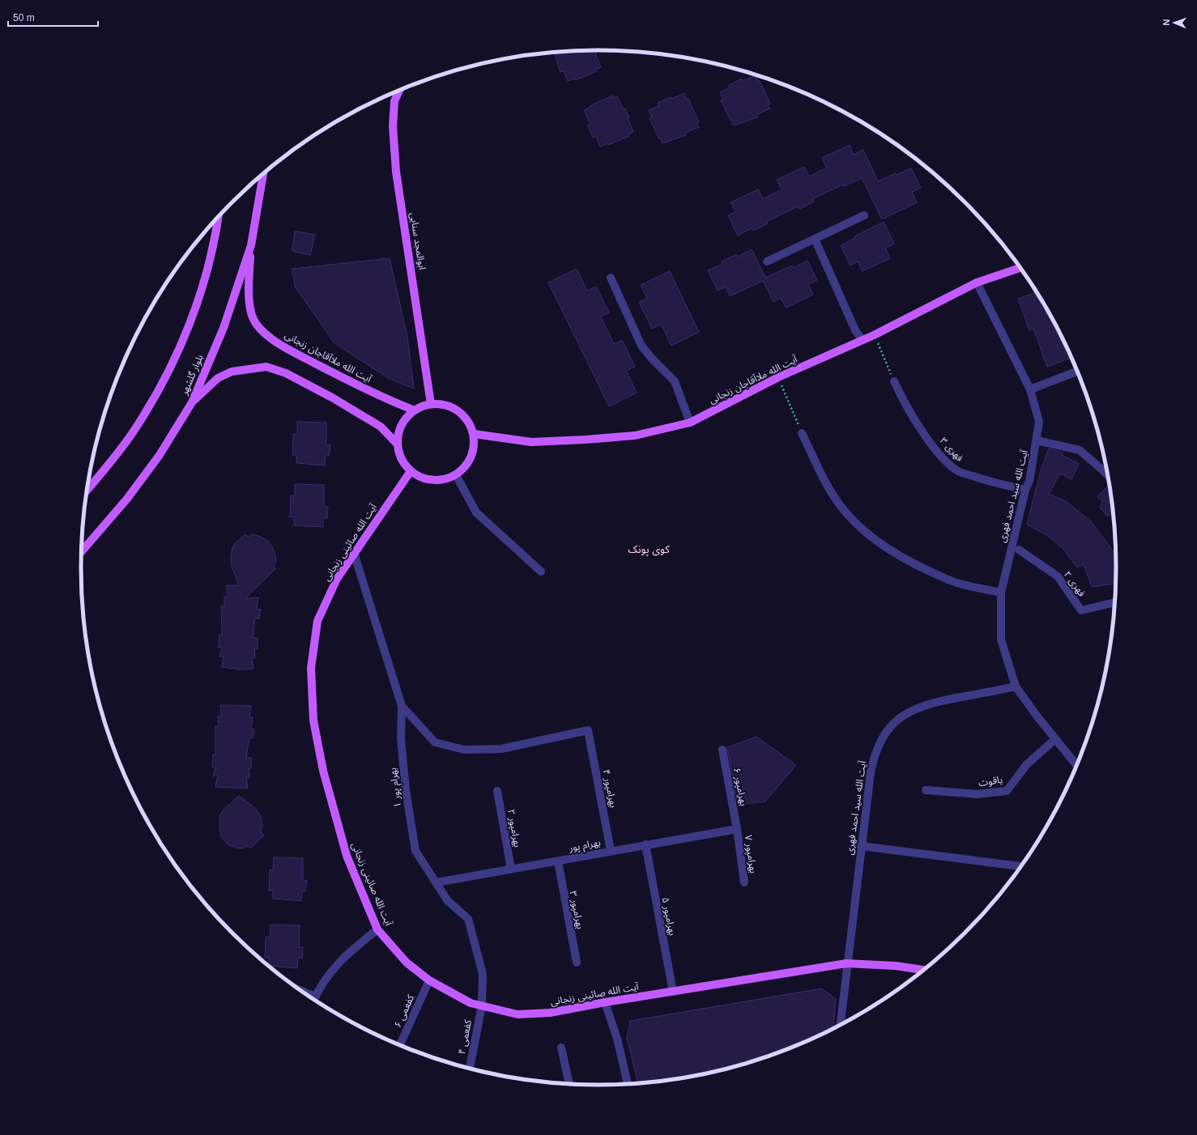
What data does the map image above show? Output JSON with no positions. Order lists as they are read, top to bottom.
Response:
{
  "streets": {
    "main road": [
      "ابوالمجد سنایی",
      "آیت الله ملاآقاجان زنجانی",
      "بلوار گلشهر",
      "آیت الله صائینی زنجانی"
    ],
    "street": [
      "فهری ۳",
      "آیت الله سید احمد فهری",
      "فهری ۲",
      "یاقوت",
      "بهرامپور ۶",
      "بهرام پور ۱",
      "بهرامپور ۴",
      "بهرامپور ۲",
      "بهرام پور",
      "بهرامپور ۷",
      "بهرامپور ۳",
      "بهرامپور ۵",
      "کفعمی ۶",
      "کفعمی ۴"
    ]
  },
  "crossings": [
    ["ابوالمجد سنایی", "آیت الله ملاآقاجان زنجانی"],
    ["ابوالمجد سنایی", "آیت الله صائینی زنجانی"],
    ["آیت الله ملاآقاجان زنجانی", "بلوار گلشهر"],
    ["آیت الله ملاآقاجان زنجانی", "آیت الله سید احمد فهری"],
    ["آیت الله ملاآقاجان زنجانی", "آیت الله صائینی زنجانی"],
    ["فهری ۳", "آیت الله سید احمد فهری"],
    ["آیت الله سید احمد فهری", "آیت الله صائینی زنجانی"],
    ["آیت الله سید احمد فهری", "یاقوت"],
    ["آیت الله صائینی زنجانی", "بهرام پور ۱"],
    ["آیت الله صائینی زنجانی", "بهرامپور ۵"],
    ["آیت الله صائینی زنجانی", "کفعمی ۶"],
    ["آیت الله صائینی زنجانی", "کفعمی ۴"],
    ["بهرامپور ۶", "بهرام پور"],
    ["بهرامپور ۶", "بهرامپور ۷"],
    ["بهرام پور ۱", "بهرامپور ۴"],
    ["بهرام پور ۱", "بهرام پور"],
    ["بهرام پور ۱", "کفعمی ۴"],
    ["بهرامپور ۴", "بهرام پور"],
    ["بهرامپور ۲", "بهرام پور"],
    ["بهرام پور", "بهرامپور ۷"],
    ["بهرام پور", "بهرامپور ۳"],
    ["بهرام پور", "بهرامپور ۵"]
  ],
  "districts": ["کوی پونک"],
  "scale_bar": "50 m",
  "north": "left"
}
